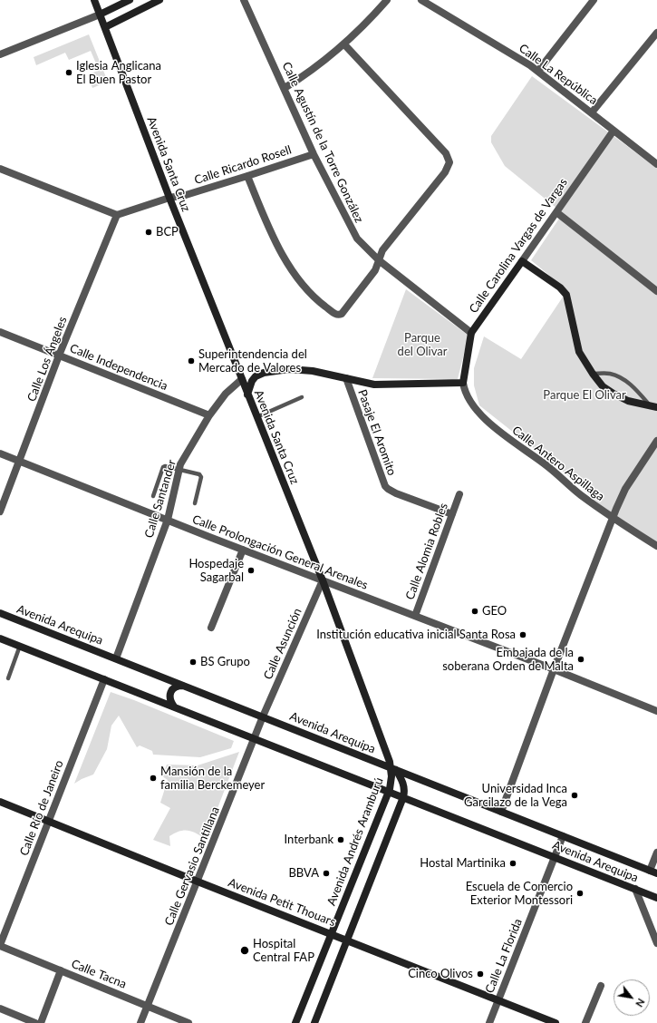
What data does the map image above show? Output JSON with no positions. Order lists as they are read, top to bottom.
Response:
{
  "streets": {
    "main road": [
      "Avenida Santa Cruz",
      "Calle Carolina Vargas de Vargas",
      "Avenida Arequipa",
      "Avenida Andrés Aramburú",
      "Avenida Petit Thouars"
    ],
    "street": [
      "Calle La República",
      "Calle Agustín de la Torre González",
      "Calle Ricardo Rosell",
      "Calle Los Ángeles",
      "Calle Independencia",
      "Pasaje El Aromito",
      "Calle Antero Aspillaga",
      "Calle Santander",
      "Calle Alomia Robles",
      "Calle Prolongación General Arenales",
      "Calle Asunción",
      "Calle Río de Janeiro",
      "Calle Gervasio Santillana",
      "Calle La Florida",
      "Calle Tacna"
    ]
  },
  "crossings": [
    ["Calle La República", "Calle Carolina Vargas de Vargas"],
    ["Calle Agustín de la Torre González", "Calle Ricardo Rosell"],
    ["Calle Agustín de la Torre González", "Calle Carolina Vargas de Vargas"],
    ["Avenida Santa Cruz", "Calle Ricardo Rosell"],
    ["Avenida Santa Cruz", "Calle Santander"],
    ["Avenida Santa Cruz", "Calle Prolongación General Arenales"],
    ["Avenida Santa Cruz", "Avenida Arequipa"],
    ["Avenida Santa Cruz", "Calle Asunción"],
    ["Avenida Santa Cruz", "Avenida Andrés Aramburú"],
    ["Calle Ricardo Rosell", "Calle Los Ángeles"],
    ["Calle Carolina Vargas de Vargas", "Calle Antero Aspillaga"],
    ["Calle Los Ángeles", "Calle Independencia"],
    ["Calle Los Ángeles", "Calle Prolongación General Arenales"],
    ["Calle Independencia", "Calle Santander"],
    ["Pasaje El Aromito", "Calle Alomia Robles"],
    ["Calle Santander", "Calle Prolongación General Arenales"],
    ["Calle Santander", "Avenida Arequipa"],
    ["Calle Alomia Robles", "Calle Prolongación General Arenales"],
    ["Calle Prolongación General Arenales", "Calle Asunción"],
    ["Avenida Arequipa", "Calle Asunción"],
    ["Avenida Arequipa", "Calle Río de Janeiro"],
    ["Avenida Arequipa", "Avenida Andrés Aramburú"],
    ["Avenida Arequipa", "Calle Gervasio Santillana"],
    ["Avenida Arequipa", "Calle La Florida"],
    ["Calle Asunción", "Calle Gervasio Santillana"],
    ["Calle Río de Janeiro", "Avenida Petit Thouars"],
    ["Calle Río de Janeiro", "Calle Tacna"],
    ["Avenida Andrés Aramburú", "Avenida Petit Thouars"],
    ["Calle Gervasio Santillana", "Avenida Petit Thouars"],
    ["Calle Gervasio Santillana", "Calle Tacna"],
    ["Avenida Petit Thouars", "Calle La Florida"]
  ],
  "parks": ["Parque del Olivar", "Parque El Olivar"],
  "places": [
    "Iglesia Anglicana El Buen Pastor",
    "BCP",
    "Superintendencia del Mercado de Valores",
    "Hospedaje Sagarbal",
    "GEO",
    "Institución educativa inicial Santa Rosa",
    "Embajada de la soberana Orden de Malta",
    "BS Grupo",
    "Mansión de la familia Berckemeyer",
    "Universidad Inca Garcilazo de la Vega",
    "Interbank",
    "Hostal Martinika",
    "BBVA",
    "Escuela de Comercio Exterior Montessori",
    "Hospital Central FAP",
    "Cinco Olivos"
  ],
  "north": "bottom right"
}
